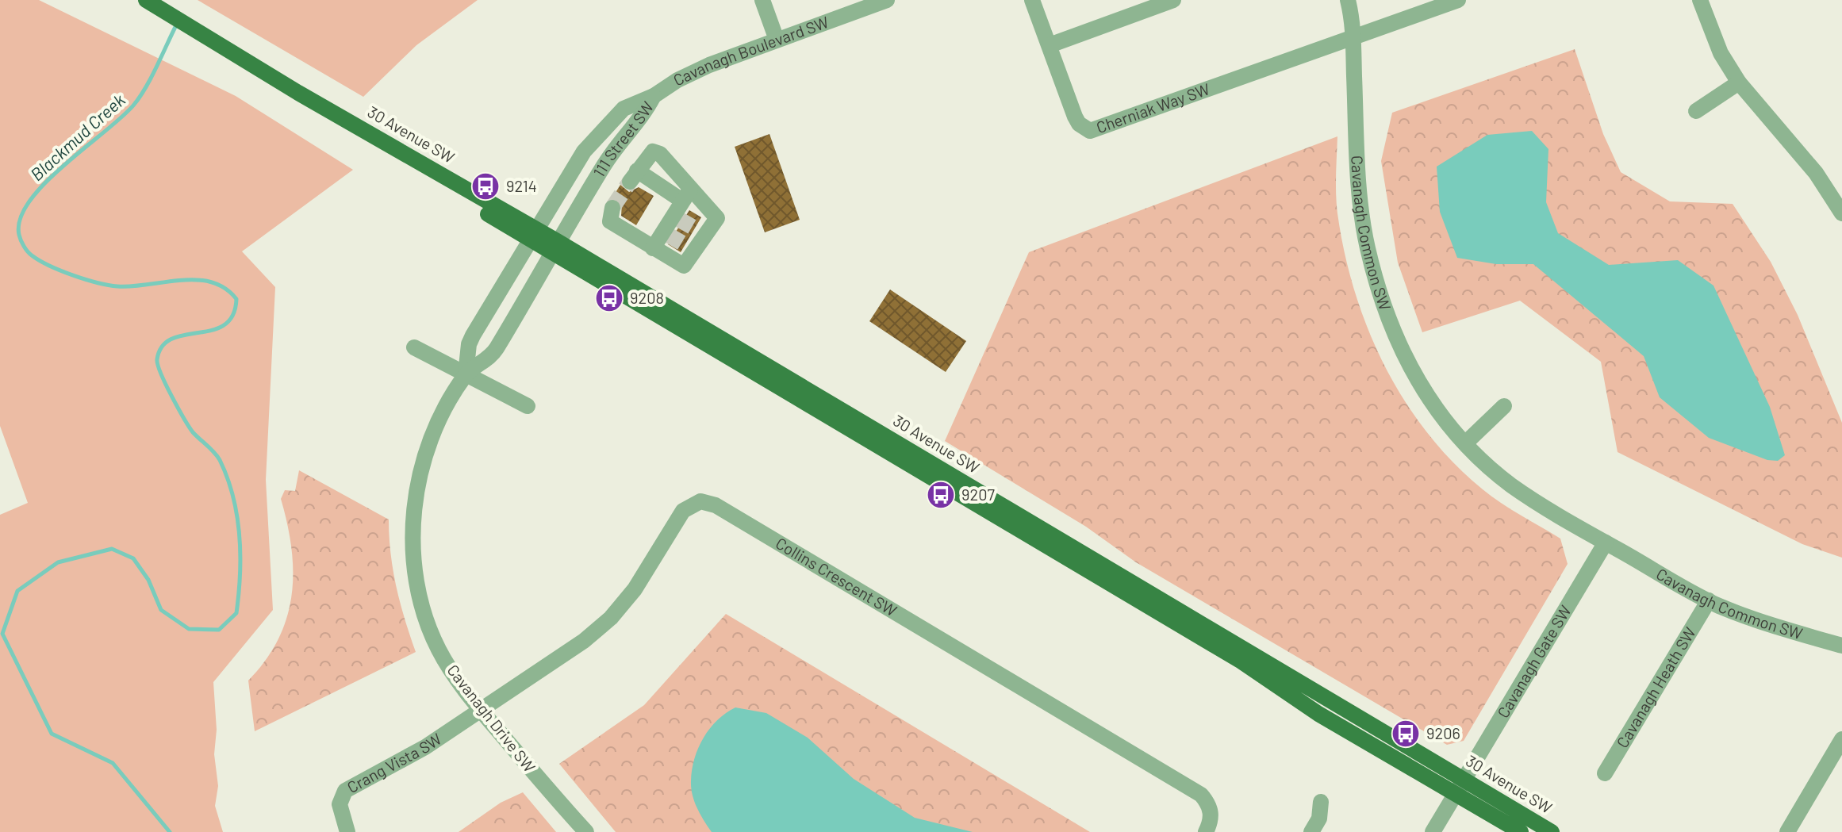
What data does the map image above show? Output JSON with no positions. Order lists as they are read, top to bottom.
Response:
{
  "streets": {
    "main road": ["30 Avenue SW"],
    "street": [
      "Cavanagh Boulevard SW",
      "Cherniak Way SW",
      "111 Street SW",
      "Cavanagh Common SW",
      "Collins Crescent SW",
      "Cavanagh Gate SW",
      "Cavanagh Heath SW",
      "Cavanagh Drive SW",
      "Crang Vista SW"
    ]
  },
  "crossings": [
    ["Cavanagh Boulevard SW", "111 Street SW"],
    ["Cherniak Way SW", "Cavanagh Common SW"],
    ["30 Avenue SW", "111 Street SW"],
    ["30 Avenue SW", "Cavanagh Gate SW"],
    ["30 Avenue SW", "Cavanagh Drive SW"],
    ["111 Street SW", "Cavanagh Drive SW"],
    ["Cavanagh Common SW", "Cavanagh Gate SW"],
    ["Cavanagh Common SW", "Cavanagh Heath SW"],
    ["Collins Crescent SW", "Cavanagh Drive SW"],
    ["Collins Crescent SW", "Crang Vista SW"],
    ["Cavanagh Drive SW", "Crang Vista SW"]
  ],
  "water": ["Blackmud Creek"],
  "places": {
    "bus stop": [
      "9214",
      "9208",
      "9207",
      "9206"
    ]
  }
}
